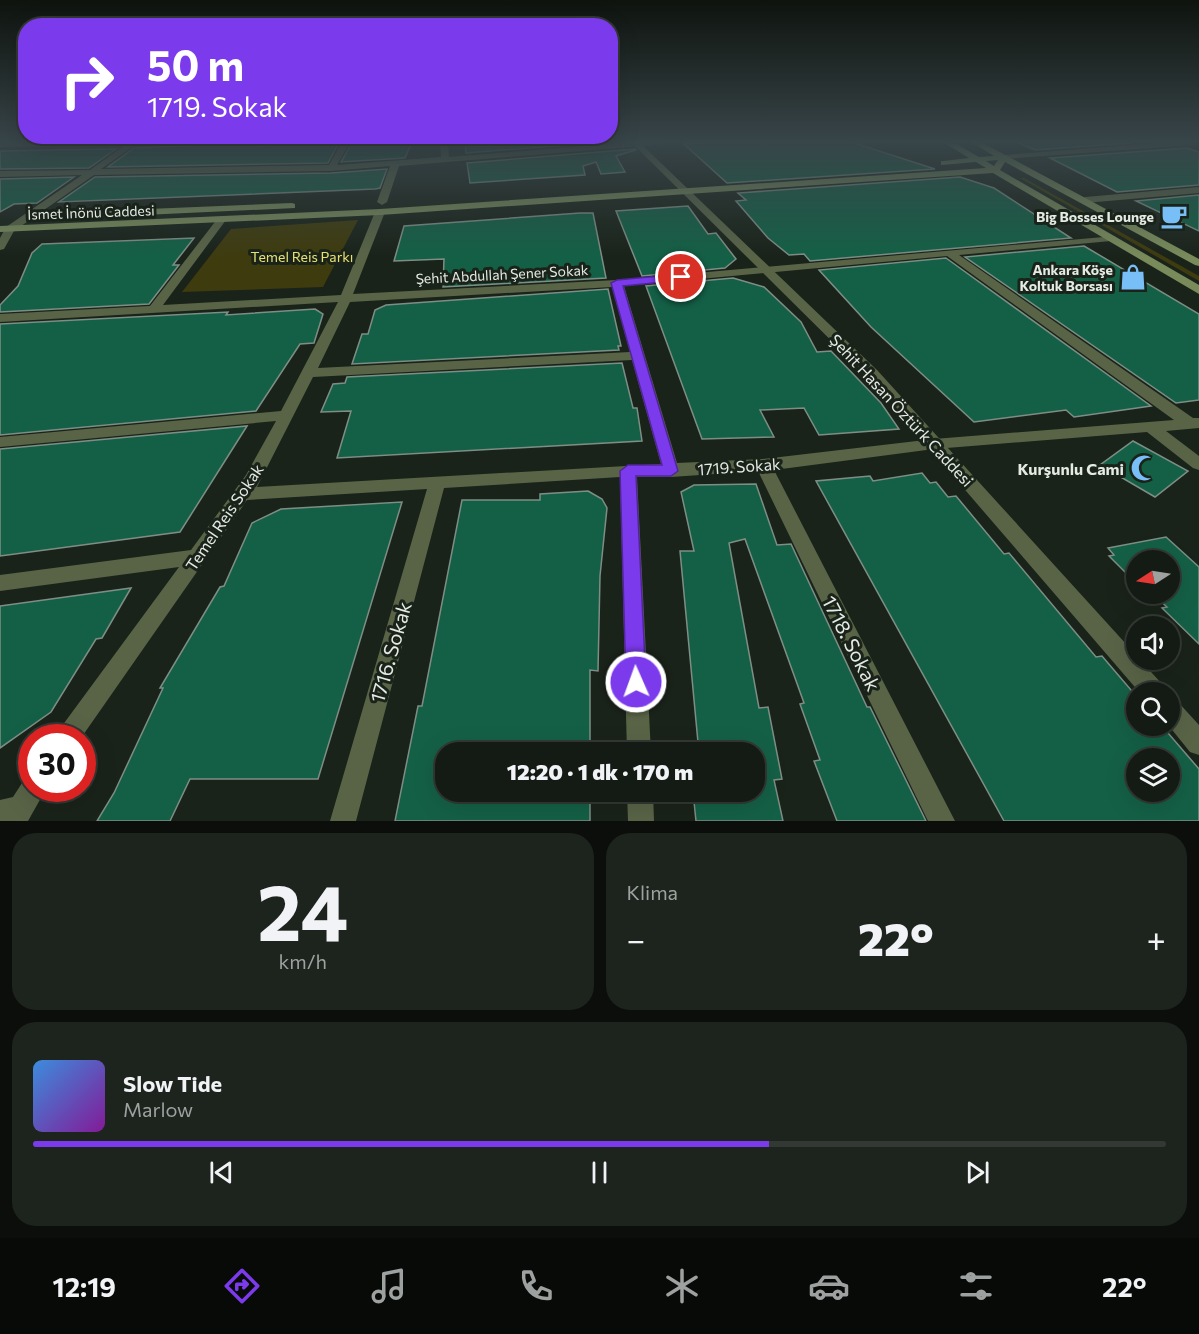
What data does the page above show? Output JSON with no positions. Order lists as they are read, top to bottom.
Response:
{
  "streets": {
    "main road": ["İsmet İnönü Caddesi"],
    "street": [
      "Şehit Abdullah Şener Sokak",
      "Şehit Hasan Öztürk Caddesi",
      "1719. Sokak",
      "Temel Reis Sokak",
      "1718. Sokak",
      "1716. Sokak"
    ]
  },
  "crossings": [
    ["İsmet İnönü Caddesi", "Şehit Hasan Öztürk Caddesi"],
    ["İsmet İnönü Caddesi", "Temel Reis Sokak"],
    ["Şehit Abdullah Şener Sokak", "Şehit Hasan Öztürk Caddesi"],
    ["Şehit Abdullah Şener Sokak", "Temel Reis Sokak"],
    ["Şehit Hasan Öztürk Caddesi", "1719. Sokak"],
    ["1719. Sokak", "Temel Reis Sokak"],
    ["1719. Sokak", "1718. Sokak"],
    ["1719. Sokak", "1716. Sokak"]
  ],
  "parks": ["Temel Reis Parkı"],
  "places": {
    "cafe": ["Big Bosses Lounge"],
    "shop": ["Ankara Köşe Koltuk Borsası"],
    "mosque": ["Kurşunlu Cami"]
  },
  "north": "left",
  "page": {
    "turn": ["50 m", "1719. Sokak"],
    "limit": "30",
    "trip": "12:20 · 1 dk · 170 m",
    "tile": [
      ["24", "km/h"],
      "Klima"
    ],
    "heat": ["−", "22°", "+"],
    "song": ["Slow Tide", "Marlow"],
    "tabs": ["12:19", "22°"]
  }
}
